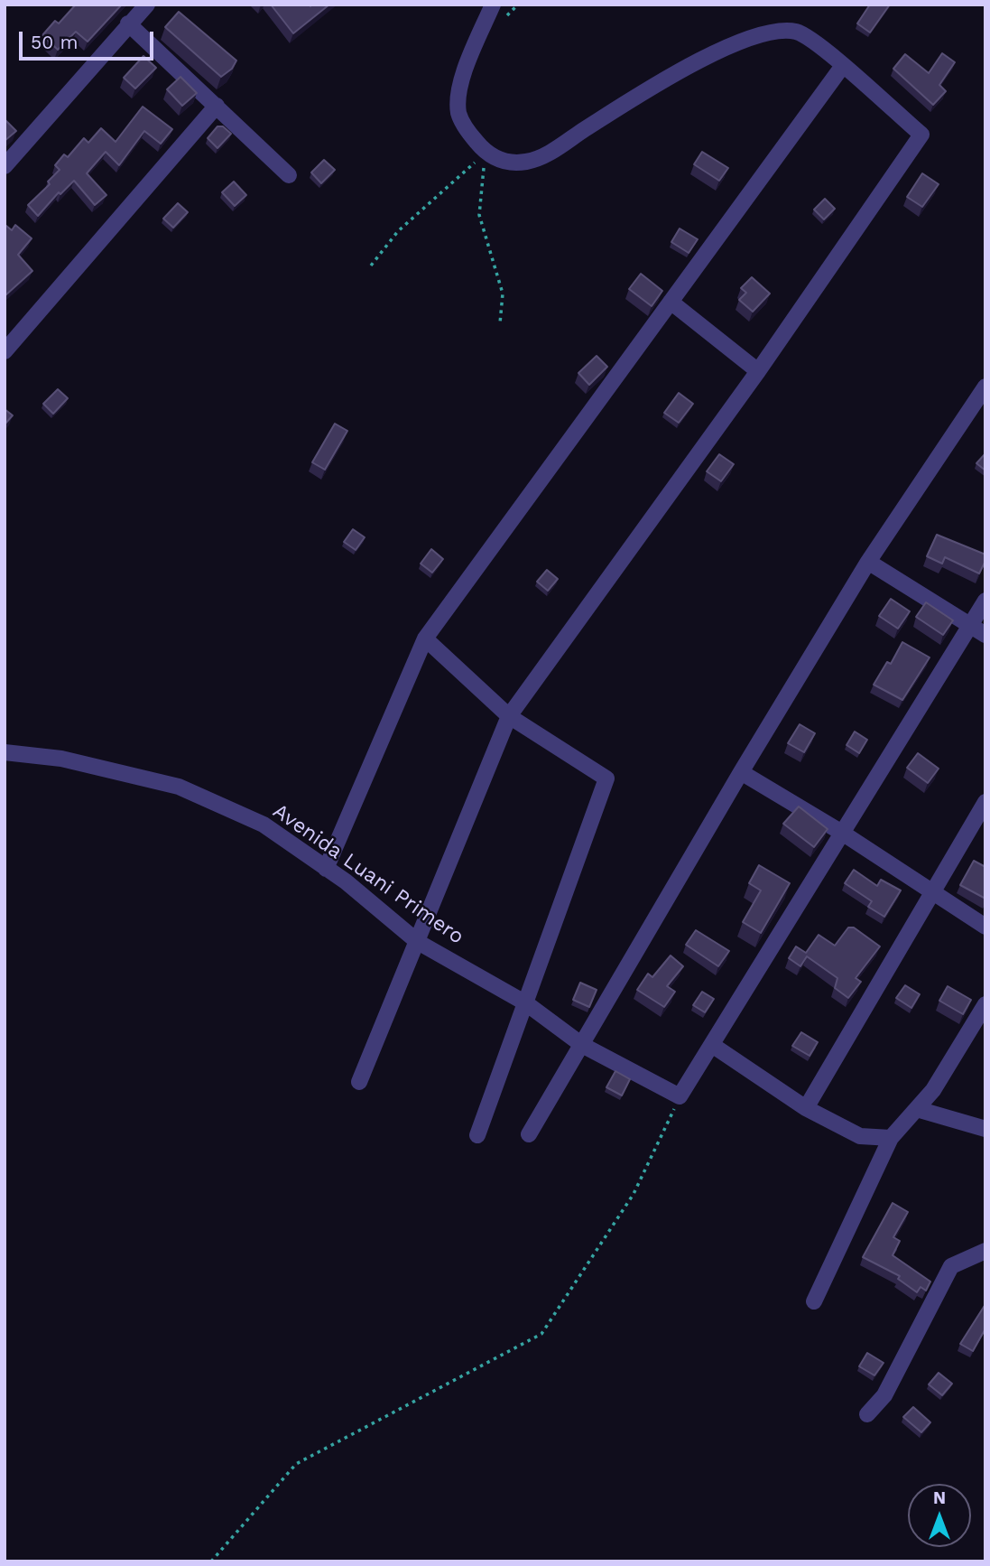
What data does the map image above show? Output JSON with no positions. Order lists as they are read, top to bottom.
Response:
{
  "streets": {
    "street": ["Avenida Luani Primero"]
  },
  "scale_bar": "50 m",
  "north": "top"
}
